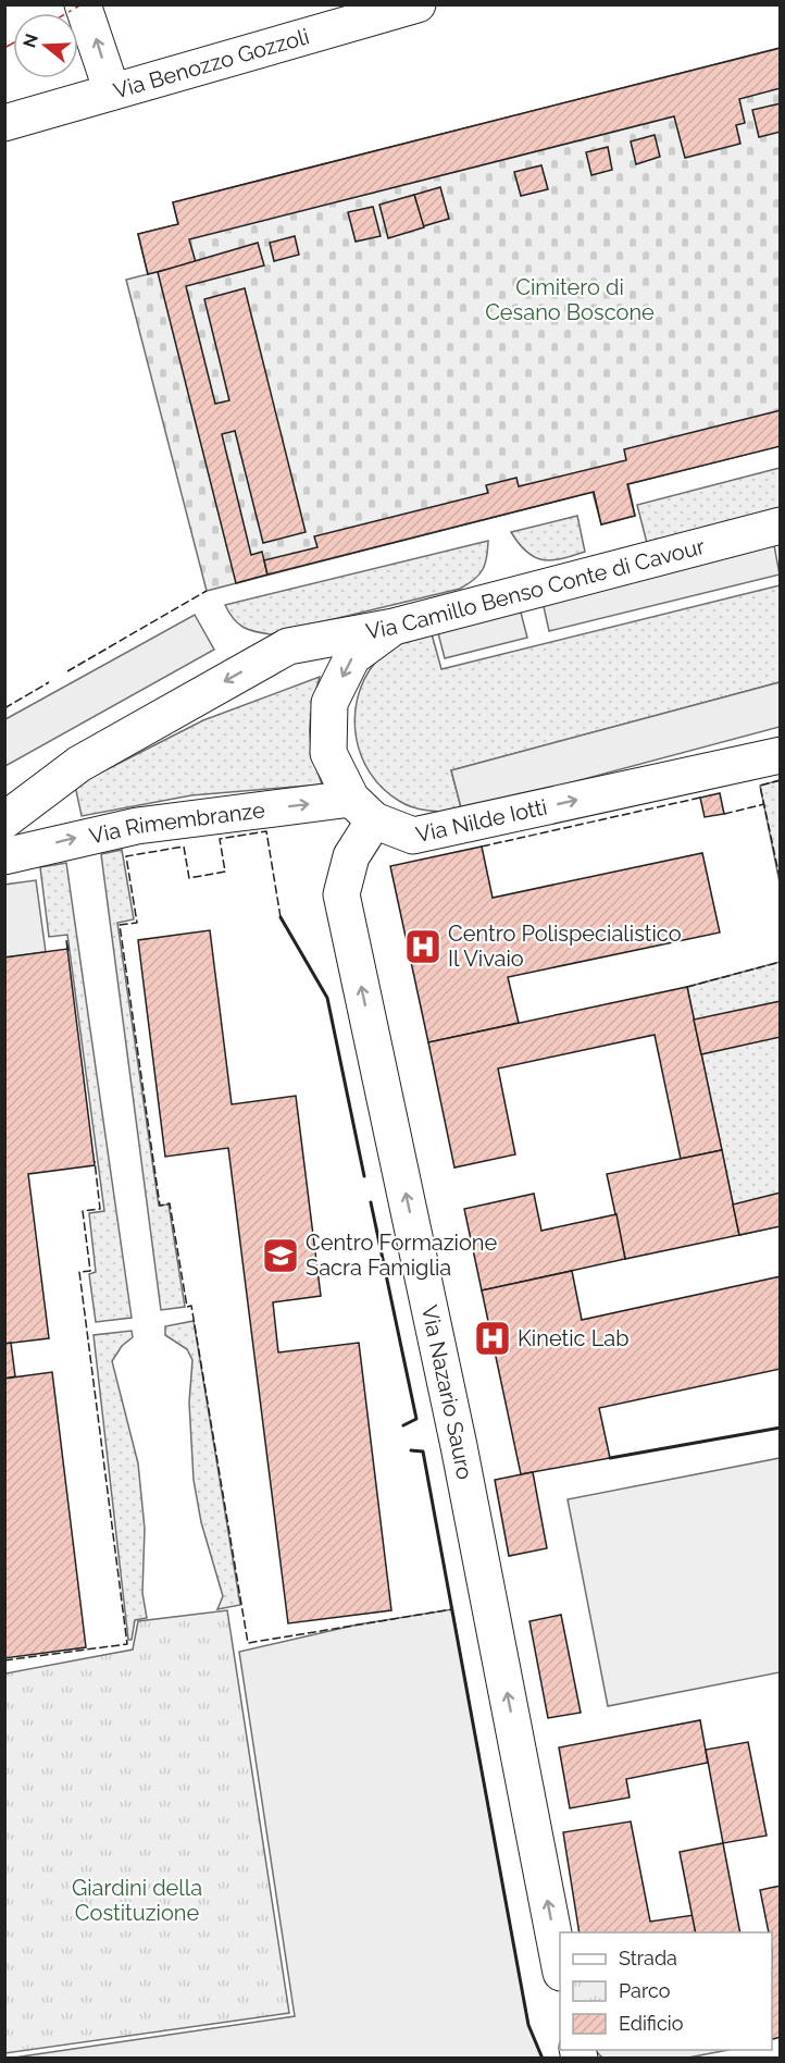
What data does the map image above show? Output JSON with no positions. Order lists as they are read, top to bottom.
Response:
{
  "streets": {
    "street": [
      "Via Benozzo Gozzoli",
      "Via Camillo Benso Conte di Cavour",
      "Via Nilde Iotti",
      "Via Rimembranze",
      "Via Nazario Sauro"
    ]
  },
  "crossings": [
    ["Via Nilde Iotti", "Via Rimembranze"],
    ["Via Nilde Iotti", "Via Nazario Sauro"],
    ["Via Rimembranze", "Via Nazario Sauro"]
  ],
  "one_way": [
    "Via Camillo Benso Conte di Cavour",
    "Via Nilde Iotti",
    "Via Rimembranze",
    "Via Nazario Sauro"
  ],
  "parks": ["Cimitero di Cesano Boscone", "Giardini della Costituzione"],
  "places": {
    "hospital": ["Centro Polispecialistico Il Vivaio", "Kinetic Lab"],
    "school or university": ["Centro Formazione Sacra Famiglia"]
  },
  "legend": ["Strada", "Parco", "Edificio"],
  "north": "left"
}
